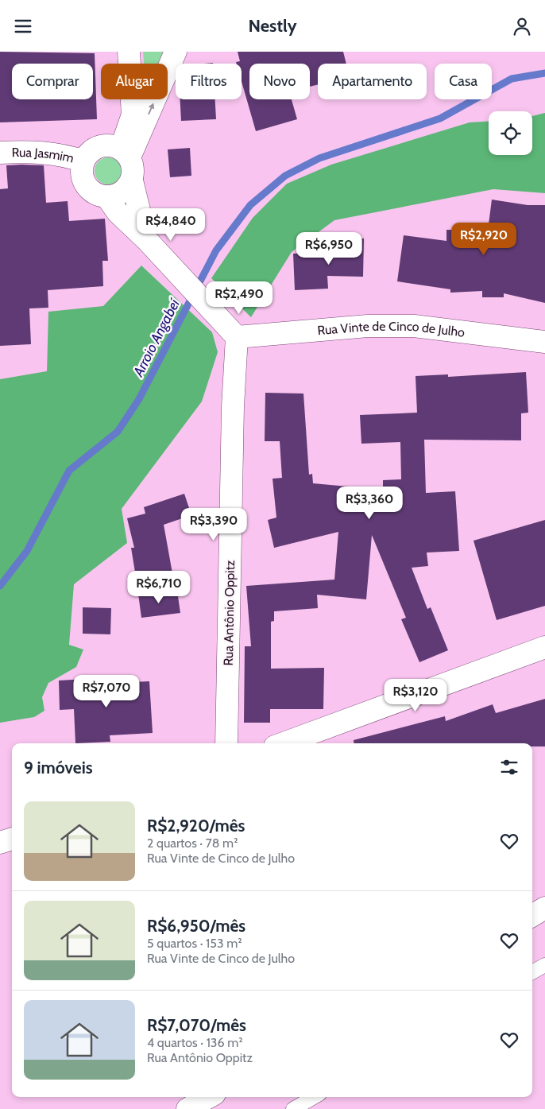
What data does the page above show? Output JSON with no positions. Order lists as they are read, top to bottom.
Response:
{
  "streets": {
    "street": ["Rua Jasmim", "Rua Vinte de Cinco de Julho", "Rua Antônio Oppitz"]
  },
  "crossings": [
    ["Rua Vinte de Cinco de Julho", "Rua Antônio Oppitz"]
  ],
  "water": ["Arroio Angabeí"],
  "page": {
    "header": "Nestly",
    "chip": [
      "Comprar",
      "Alugar",
      "Filtros",
      "Novo",
      "Apartamento",
      "Casa"
    ],
    "price": [
      "R$4,840",
      "R$2,920",
      "R$6,950",
      "R$2,490",
      "R$3,360",
      "R$3,390",
      "R$6,710",
      "R$7,070",
      "R$3,120"
    ],
    "heading": "9 imóveis",
    "list": [
      {
        "name": "R$2,920/mês",
        "note": "2 quartos · 78 m² · Rua Vinte de Cinco de Julho"
      },
      {
        "name": "R$6,950/mês",
        "note": "5 quartos · 153 m² · Rua Vinte de Cinco de Julho"
      },
      {
        "name": "R$7,070/mês",
        "note": "4 quartos · 136 m² · Rua Antônio Oppitz"
      }
    ]
  }
}
